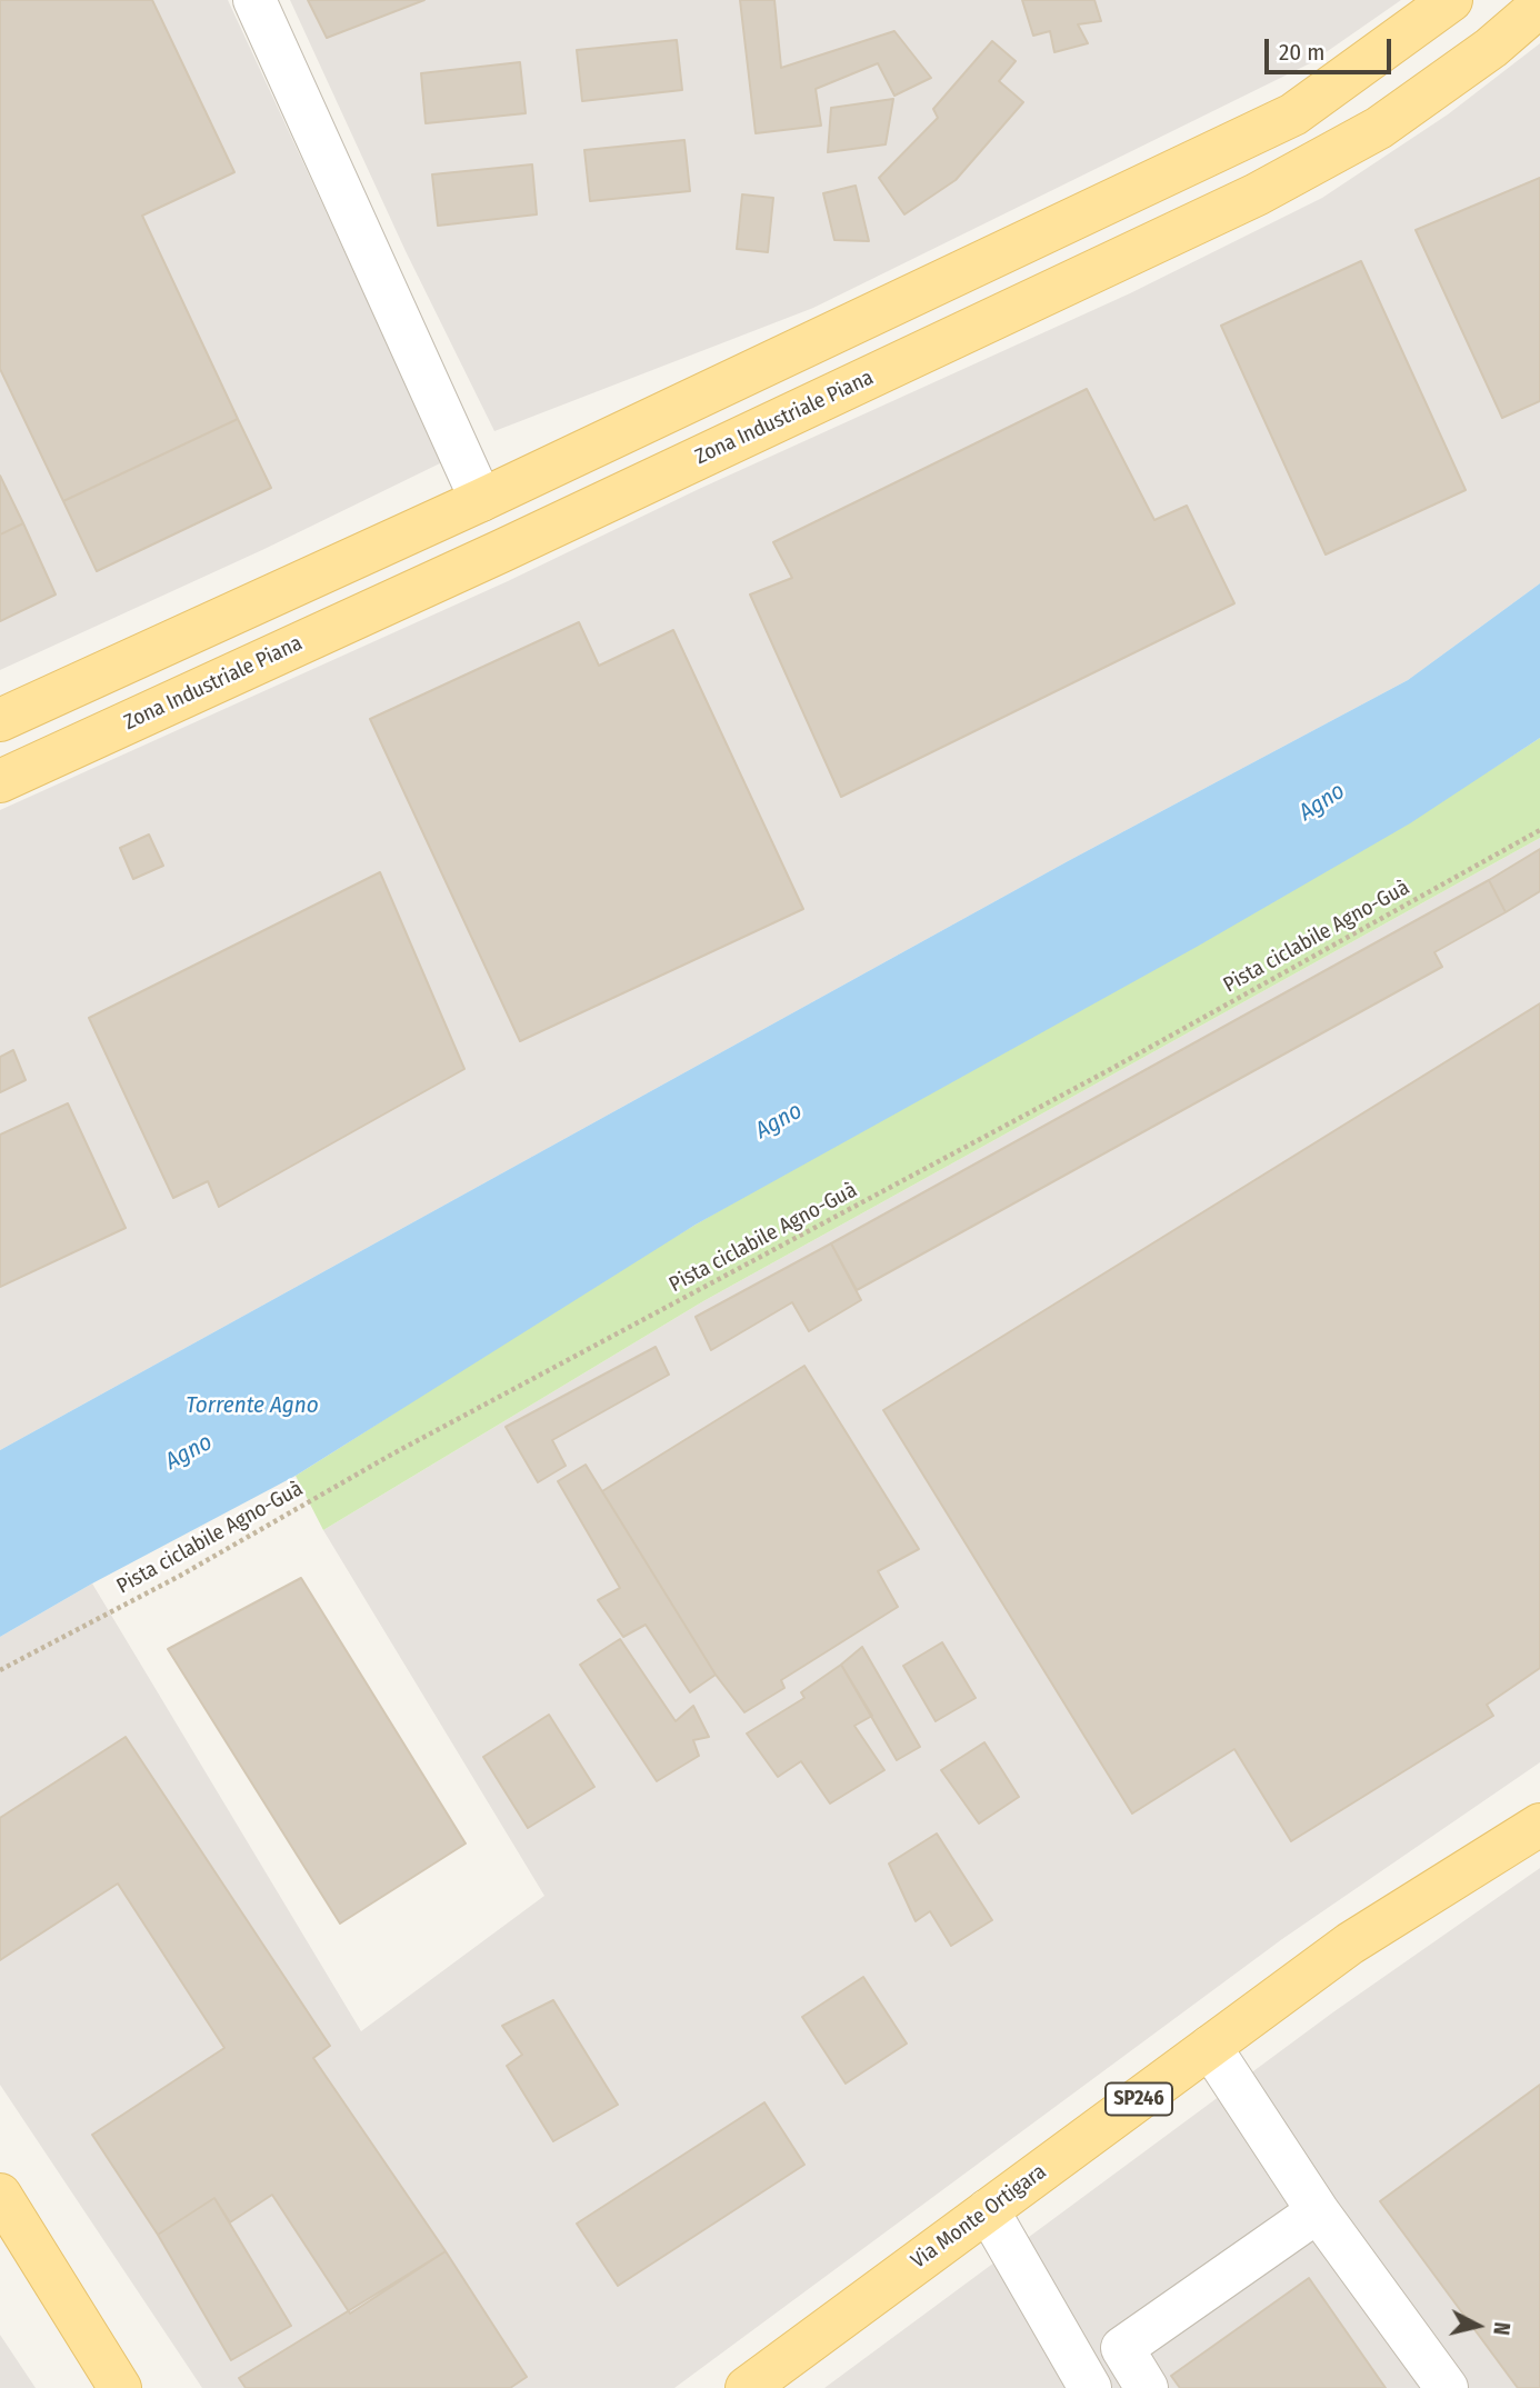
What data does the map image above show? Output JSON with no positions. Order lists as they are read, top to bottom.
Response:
{
  "streets": {
    "main road": ["Zona Industriale Piana", "SP246", "Via Monte Ortigara"],
    "path": ["Pista ciclabile Agno-Guà"]
  },
  "water": ["Agno", "Torrente Agno"],
  "scale_bar": "20 m",
  "north": "right"
}
